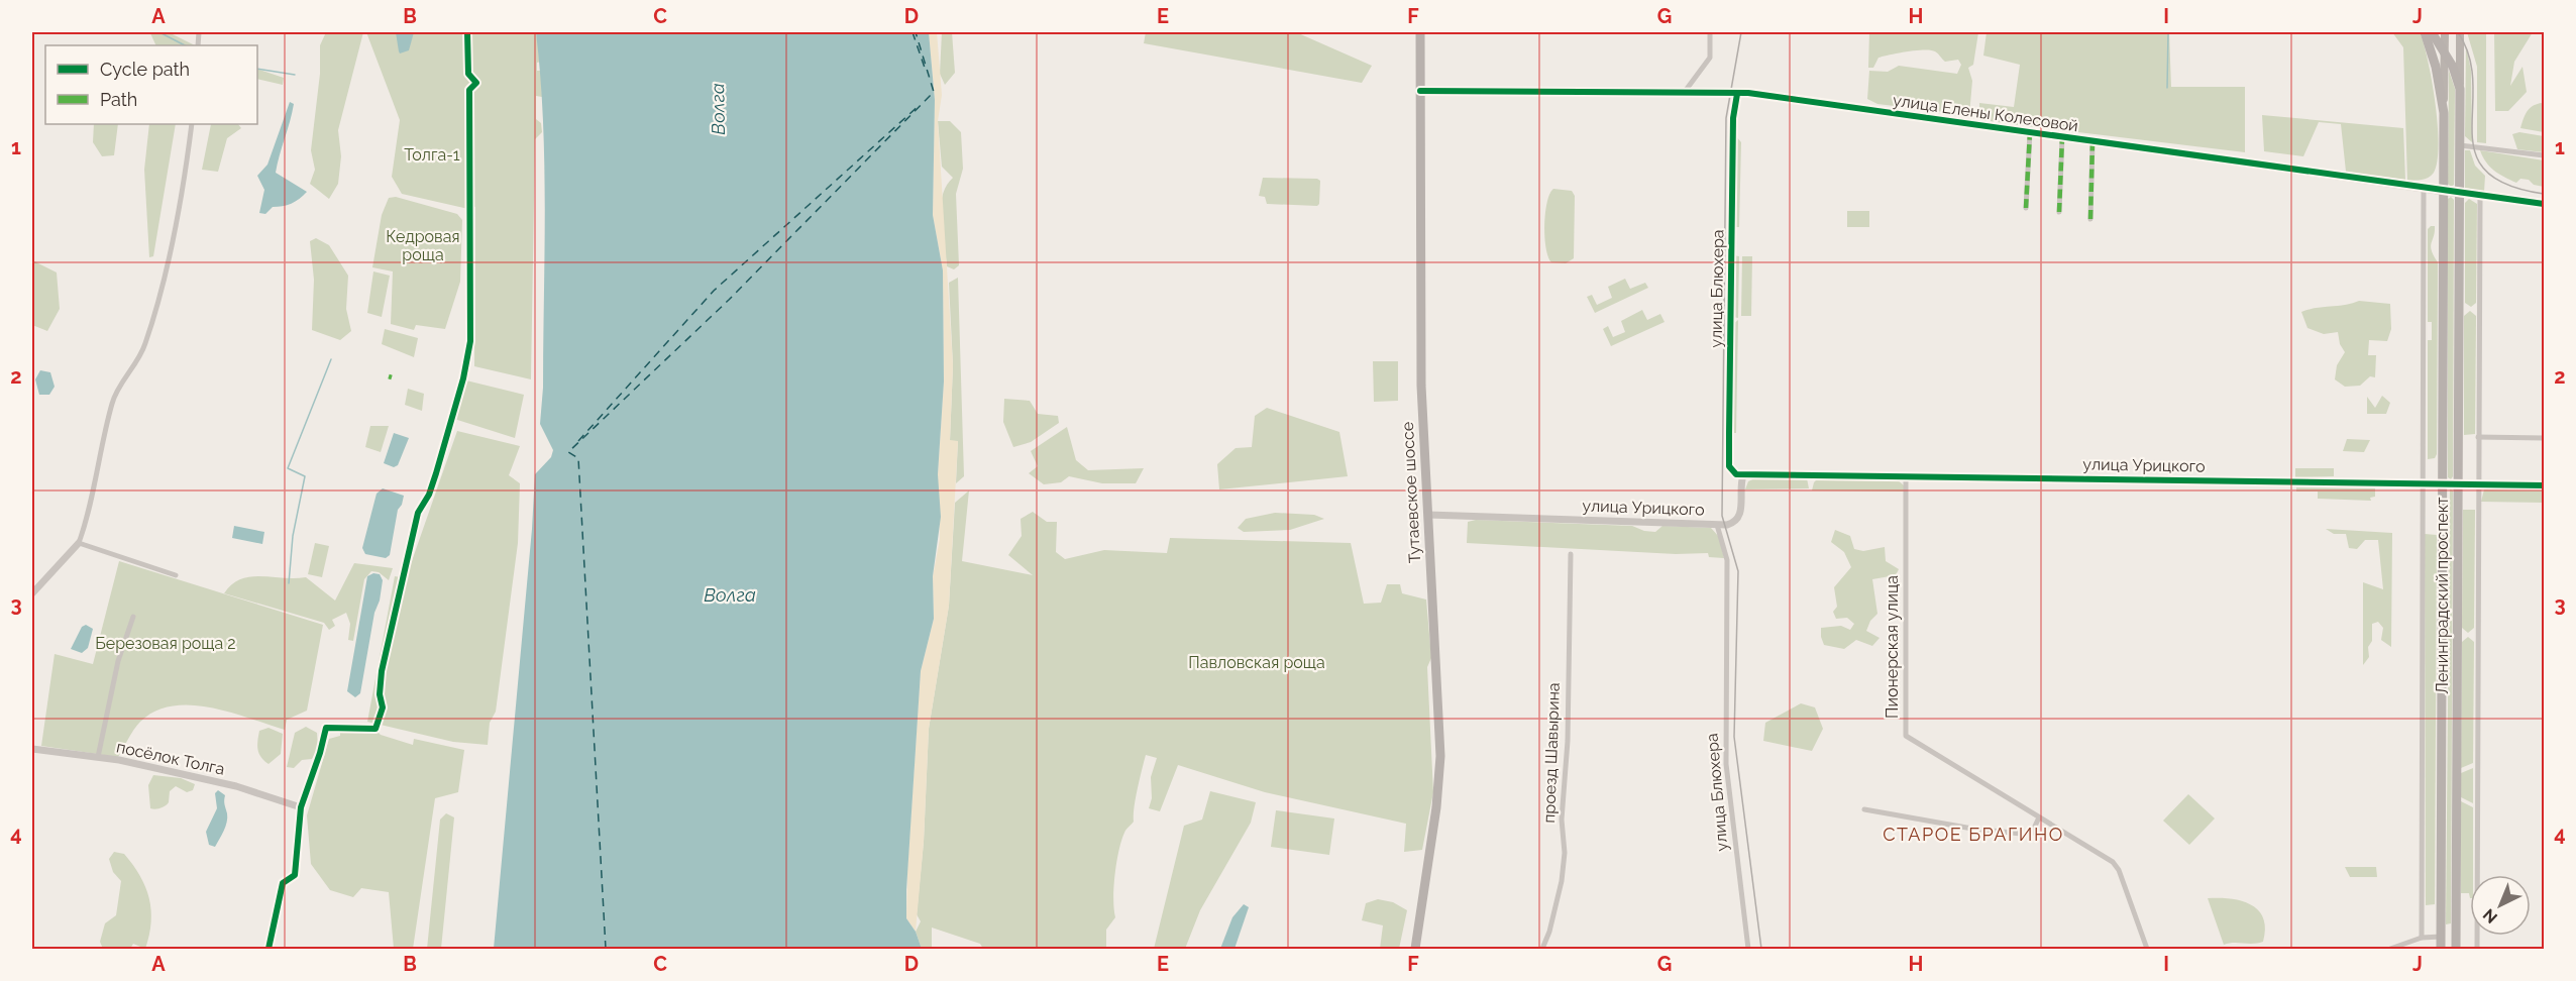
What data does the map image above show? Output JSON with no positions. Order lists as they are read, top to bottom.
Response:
{
  "streets": {
    "main road": ["Тутаевское шоссе", "Ленинградский проспект"],
    "street": [
      "улица Елены Колесовой",
      "улица Блюхера",
      "улица Урицкого",
      "Пионерская улица",
      "проезд Шавырина",
      "посёлок Толга"
    ]
  },
  "crossings": [
    ["улица Елены Колесовой", "улица Блюхера"],
    ["улица Елены Колесовой", "Тутаевское шоссе"],
    ["улица Елены Колесовой", "Ленинградский проспект"],
    ["улица Блюхера", "улица Урицкого"],
    ["улица Урицкого", "Тутаевское шоссе"],
    ["улица Урицкого", "Ленинградский проспект"],
    ["улица Урицкого", "Пионерская улица"]
  ],
  "districts": ["СТАРОЕ БРАГИНО"],
  "water": ["Волга"],
  "parks": [
    "Толга-1",
    "Кедровая роща",
    "Березовая роща 2",
    "Павловская роща"
  ],
  "legend": ["Cycle path", "Path"],
  "north": "bottom left",
  "grid": {
    "columns": [
      "A",
      "B",
      "C",
      "D",
      "E",
      "F",
      "G",
      "H",
      "I",
      "J"
    ],
    "rows": [
      "1",
      "2",
      "3",
      "4"
    ]
  }
}
